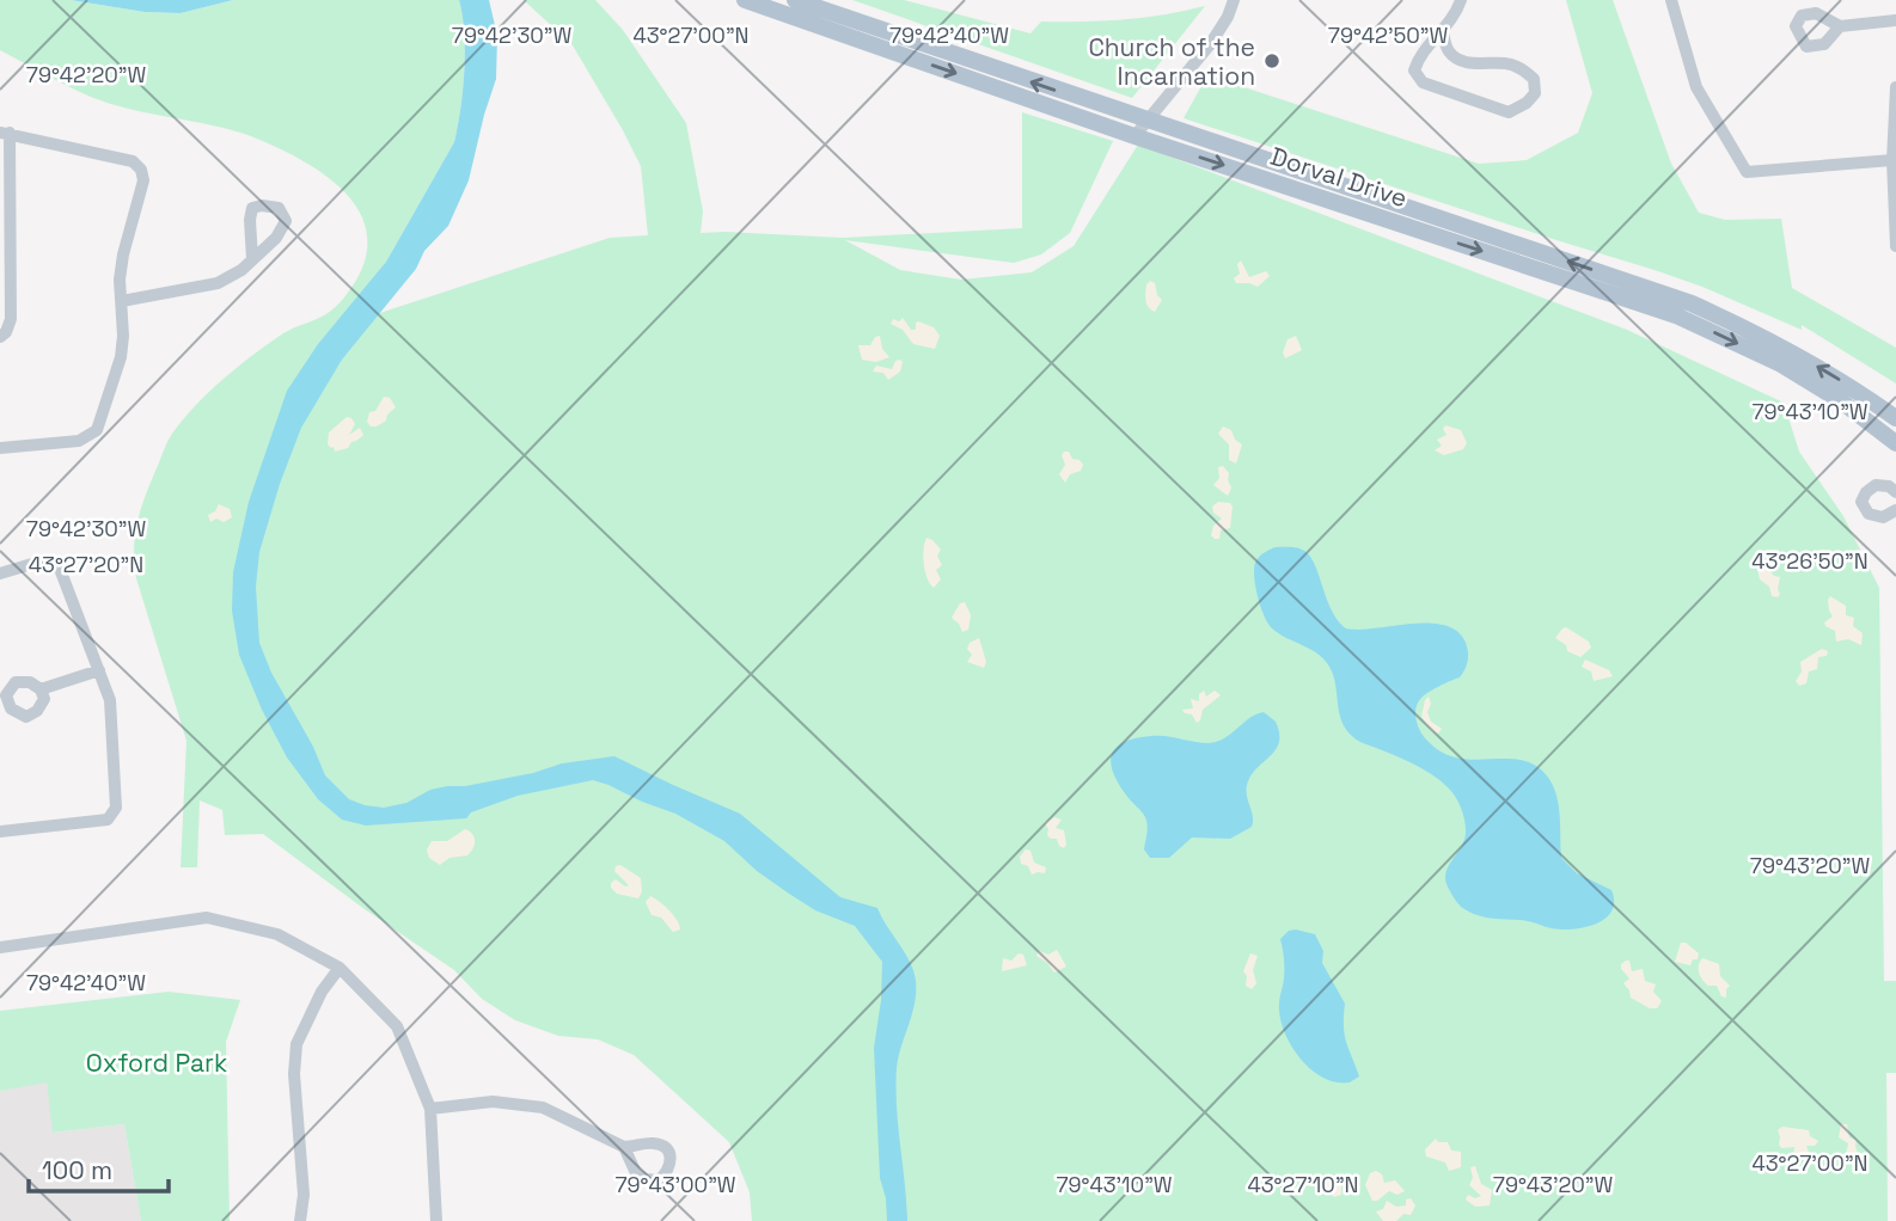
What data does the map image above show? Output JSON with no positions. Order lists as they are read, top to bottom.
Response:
{
  "streets": {
    "main road": ["Dorval Drive"]
  },
  "parks": ["Oxford Park"],
  "places": ["Church of the Incarnation"],
  "scale_bar": "100 m",
  "coordinates": [
    "43°27'00\"N",
    "79°42'50\"W",
    "79°42'30\"W",
    "79°42'40\"W",
    "79°42'20\"W",
    "79°43'10\"W",
    "43°26'50\"N",
    "43°27'20\"N",
    "79°43'20\"W",
    "79°43'00\"W",
    "43°27'10\"N"
  ]
}
